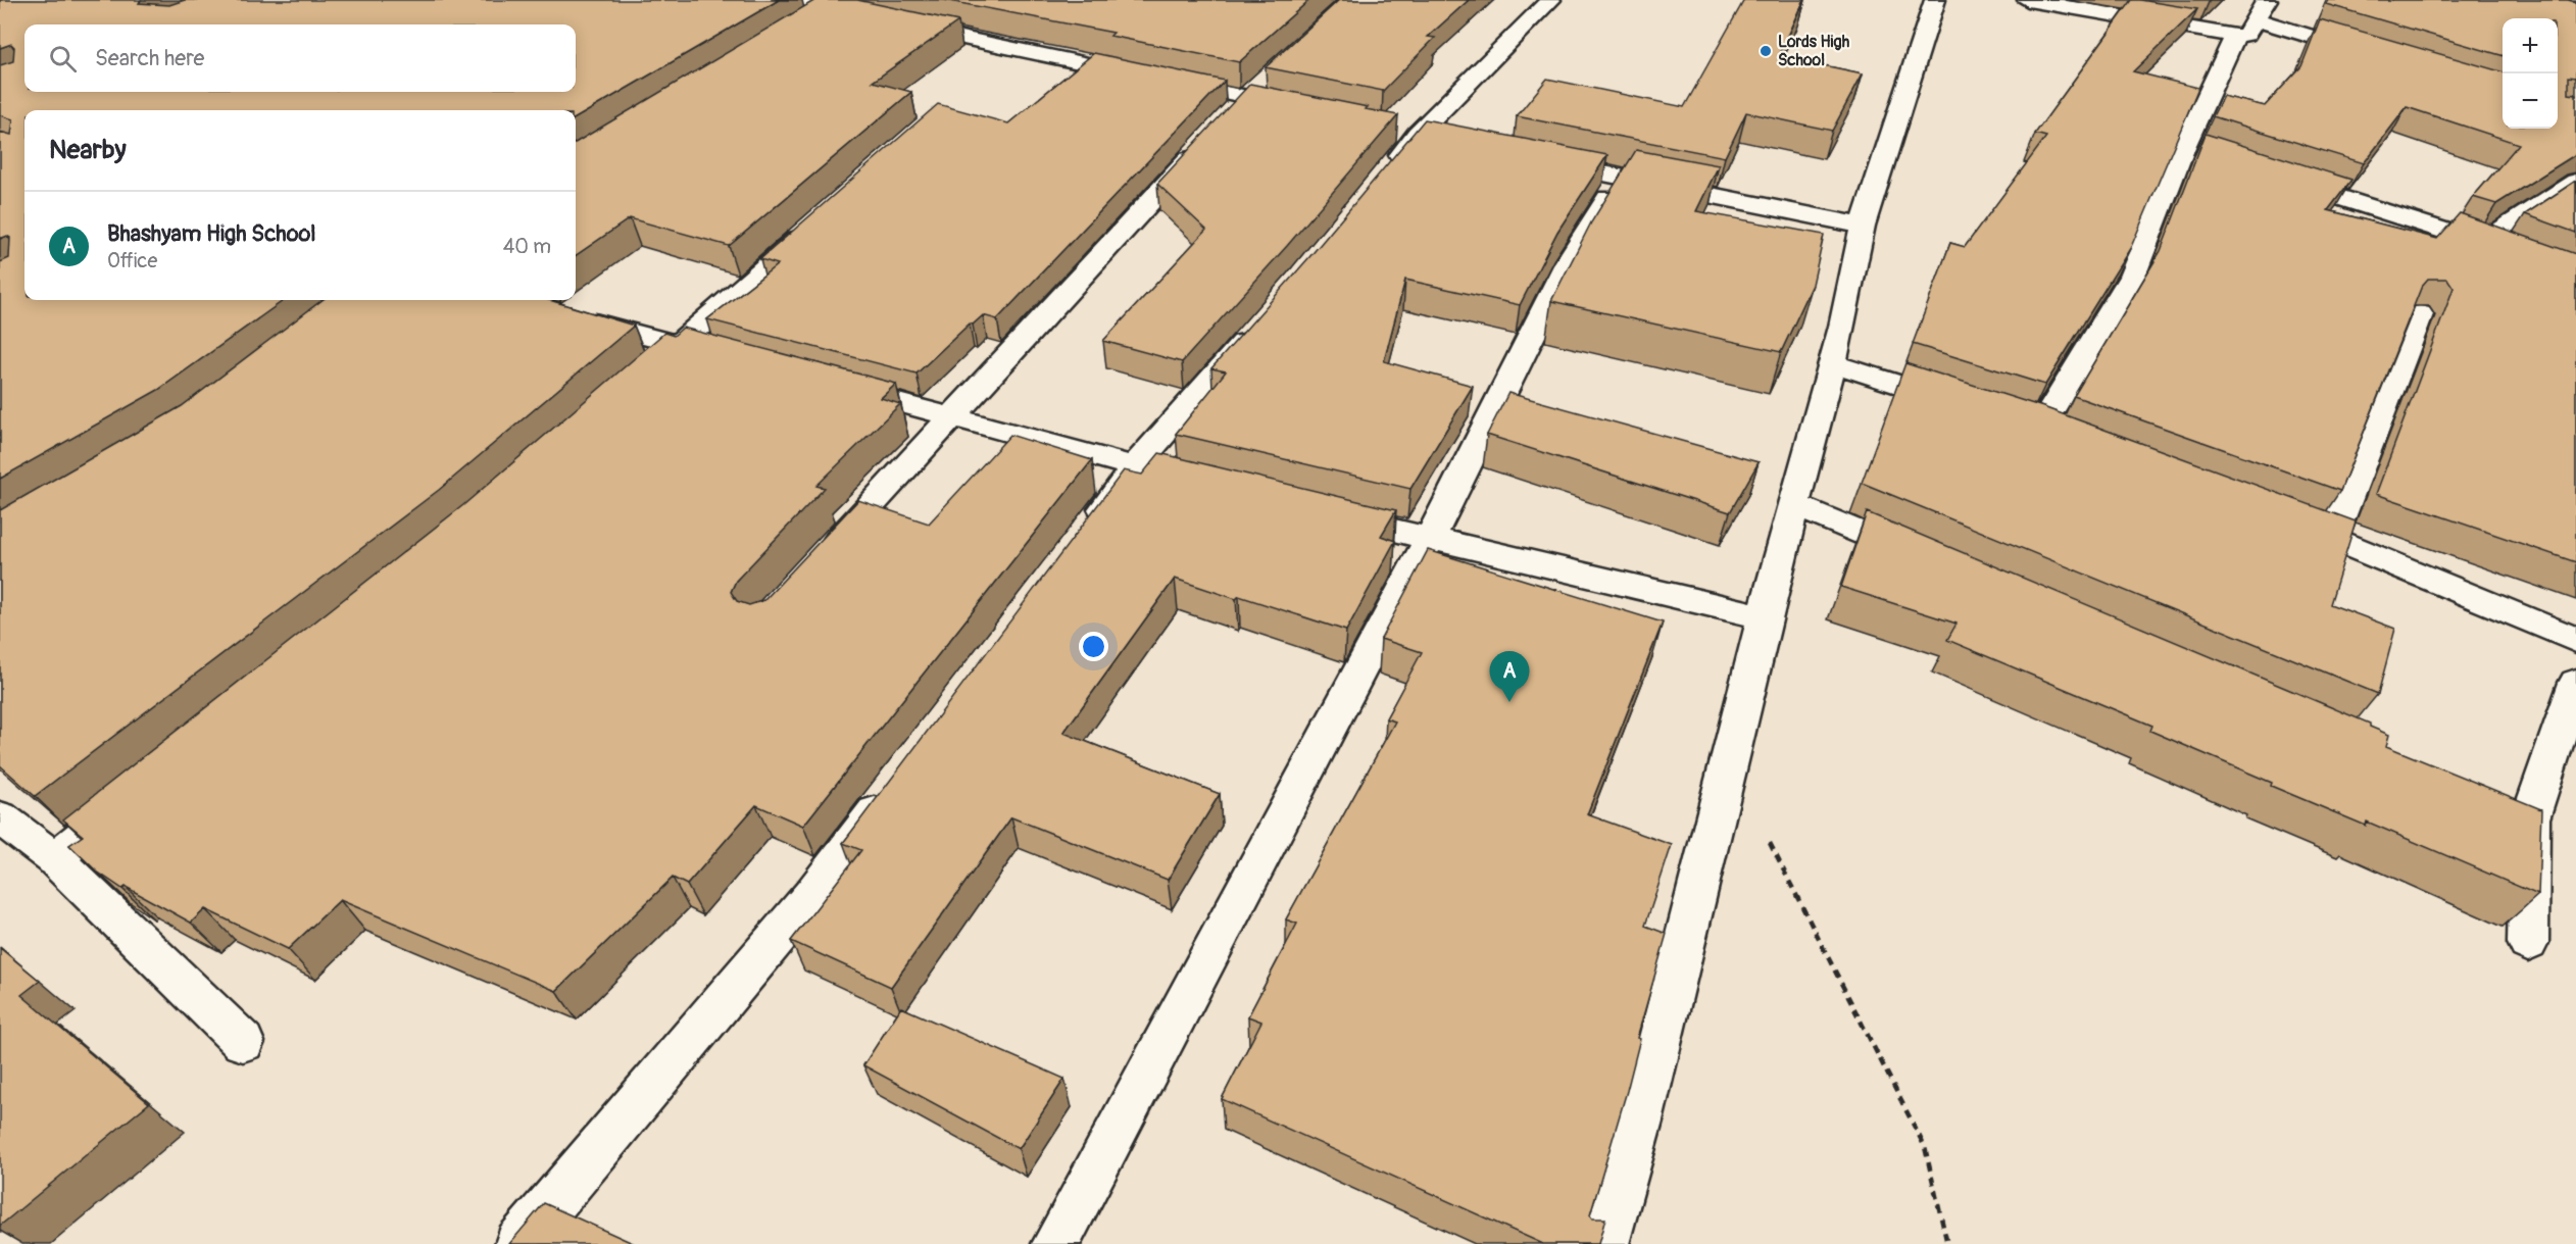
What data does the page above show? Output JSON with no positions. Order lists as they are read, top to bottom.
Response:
{
  "places": ["Lords High School"],
  "page": {
    "map_buttons": ["+", "−"],
    "search": "Search here",
    "heading": "Nearby",
    "list": [
      {
        "mark": "A",
        "name": "Bhashyam High School",
        "note": "Office",
        "value": "40 m"
      }
    ],
    "pins": "A"
  }
}
